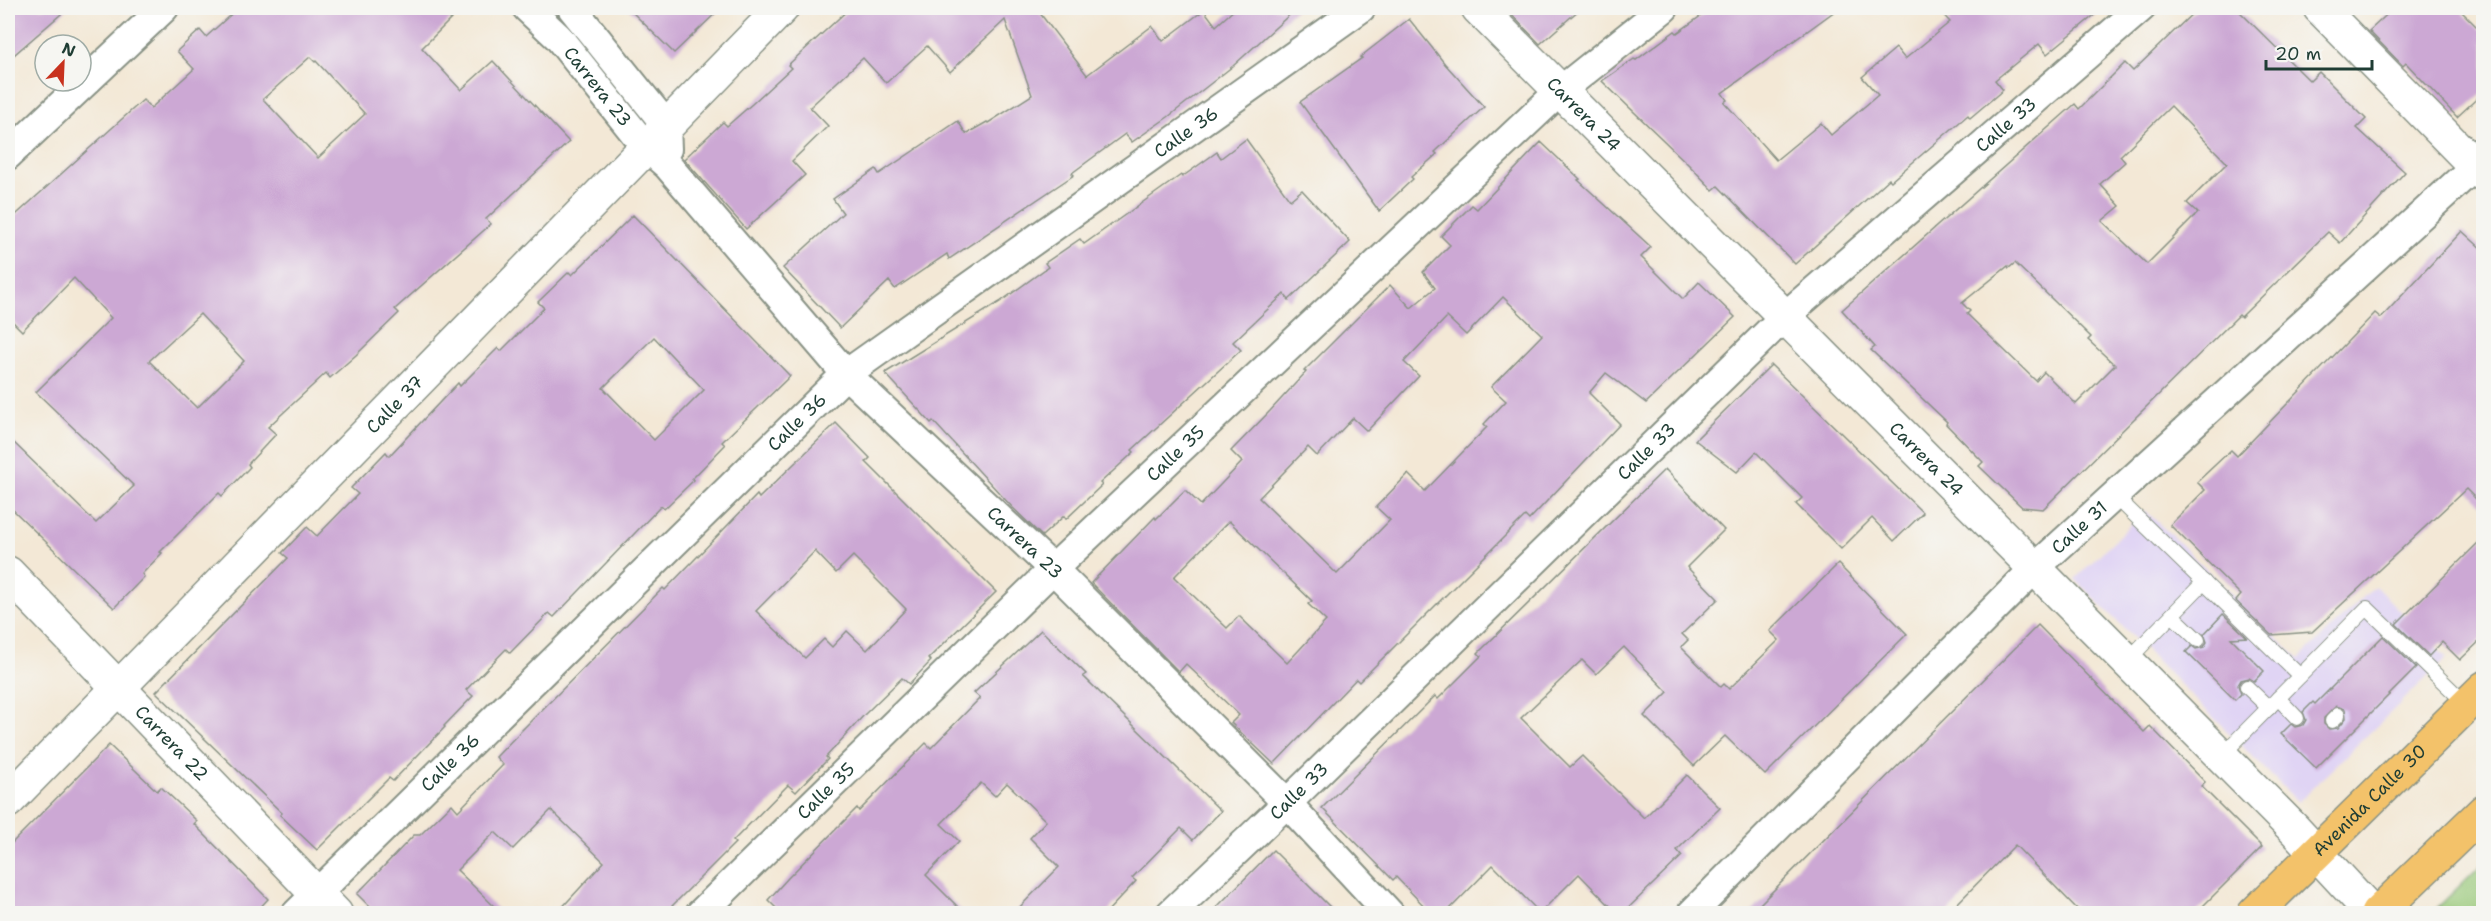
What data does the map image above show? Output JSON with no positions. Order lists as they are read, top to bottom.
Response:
{
  "streets": {
    "highway": ["Avenida Calle 30"],
    "street": [
      "Carrera 23",
      "Carrera 24",
      "Calle 33",
      "Calle 36",
      "Calle 37",
      "Calle 35",
      "Calle 31",
      "Carrera 22"
    ]
  },
  "crossings": [
    ["Carrera 23", "Calle 33"],
    ["Carrera 23", "Calle 36"],
    ["Carrera 23", "Calle 37"],
    ["Carrera 23", "Calle 35"],
    ["Carrera 24", "Calle 33"],
    ["Carrera 24", "Calle 35"],
    ["Carrera 24", "Calle 31"],
    ["Carrera 24", "Avenida Calle 30"],
    ["Calle 36", "Carrera 22"],
    ["Calle 37", "Carrera 22"]
  ],
  "scale_bar": "20 m",
  "north": "top right"
}
